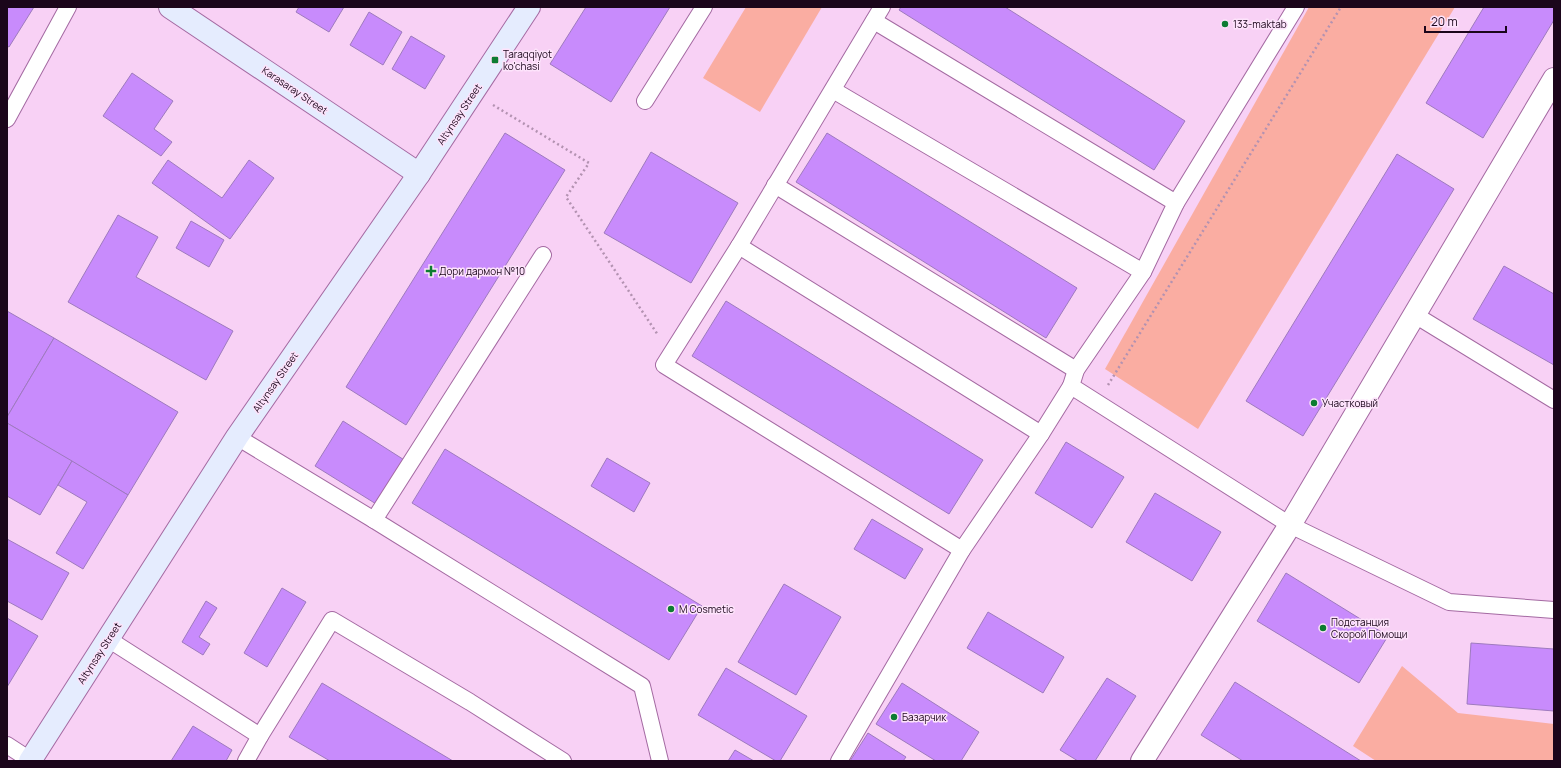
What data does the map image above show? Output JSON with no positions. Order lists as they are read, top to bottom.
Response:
{
  "streets": {
    "street": ["Karasaray Street", "Altynsay Street"]
  },
  "crossings": [
    ["Karasaray Street", "Altynsay Street"]
  ],
  "places": {
    "other": [
      "133-maktab",
      "Участковый",
      "M Cosmetic",
      "Подстанция Скорой Помощи",
      "Базарчик"
    ],
    "transit": ["Taraqqiyot ko'chasi"],
    "health": ["Дори дармон №10"]
  },
  "scale_bar": "20 m"
}
